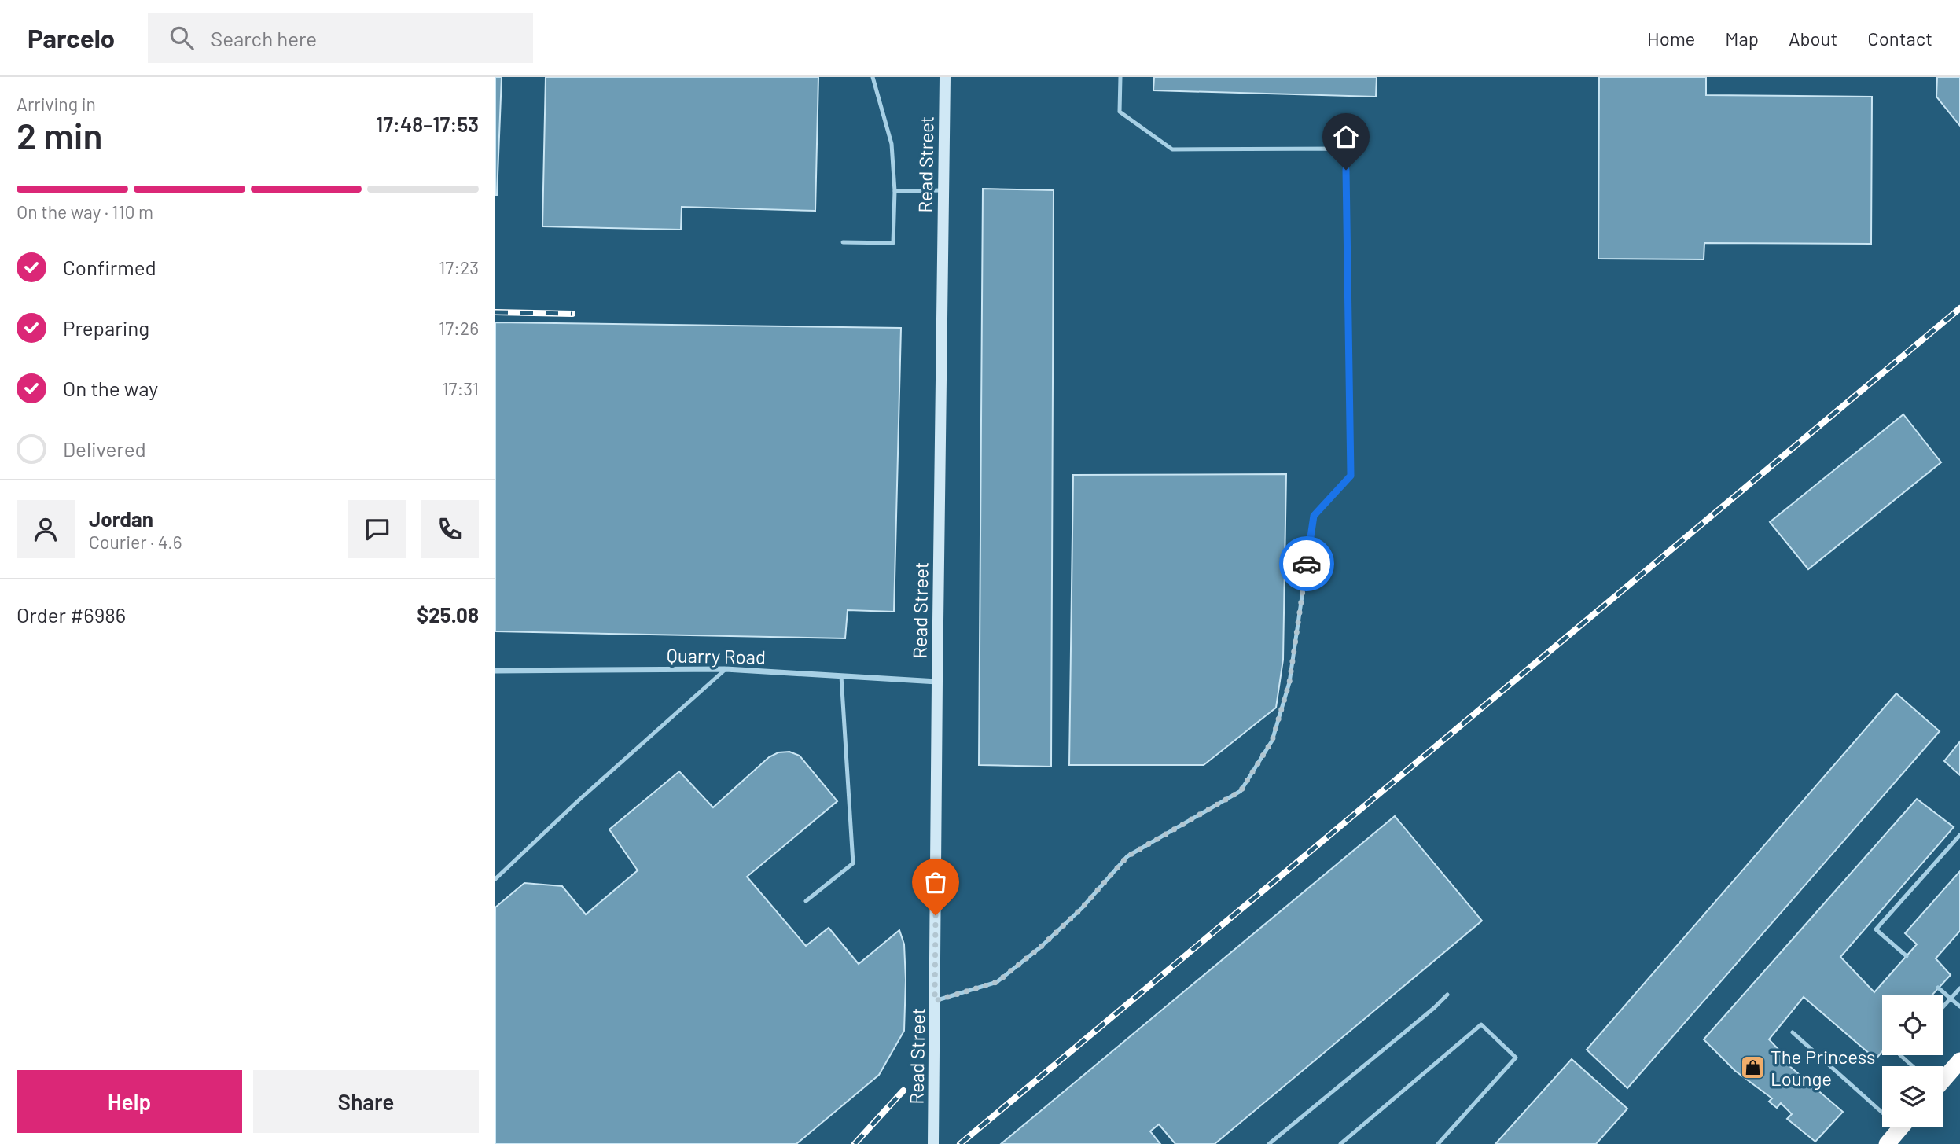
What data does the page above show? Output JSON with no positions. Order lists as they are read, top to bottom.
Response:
{
  "streets": {
    "street": ["Read Street", "Quarry Road"]
  },
  "crossings": [
    ["Read Street", "Quarry Road"]
  ],
  "places": {
    "shop": ["The Princess Lounge"]
  },
  "page": {
    "header": "Parcelo",
    "search": "Search here",
    "nav": [
      "Home",
      "Map",
      "About",
      "Contact"
    ],
    "heading": ["2 min", "Arriving in", "17:48–17:53"],
    "panel": [
      "Jordan",
      "Courier · 4.6",
      "Order #6986",
      "$25.08"
    ],
    "bar": "On the way · 110 m",
    "list": [
      ["Confirmed", "17:23"],
      ["Preparing", "17:26"],
      ["On the way", "17:31"],
      "Delivered"
    ],
    "buttons": ["Help", "Share"]
  }
}
